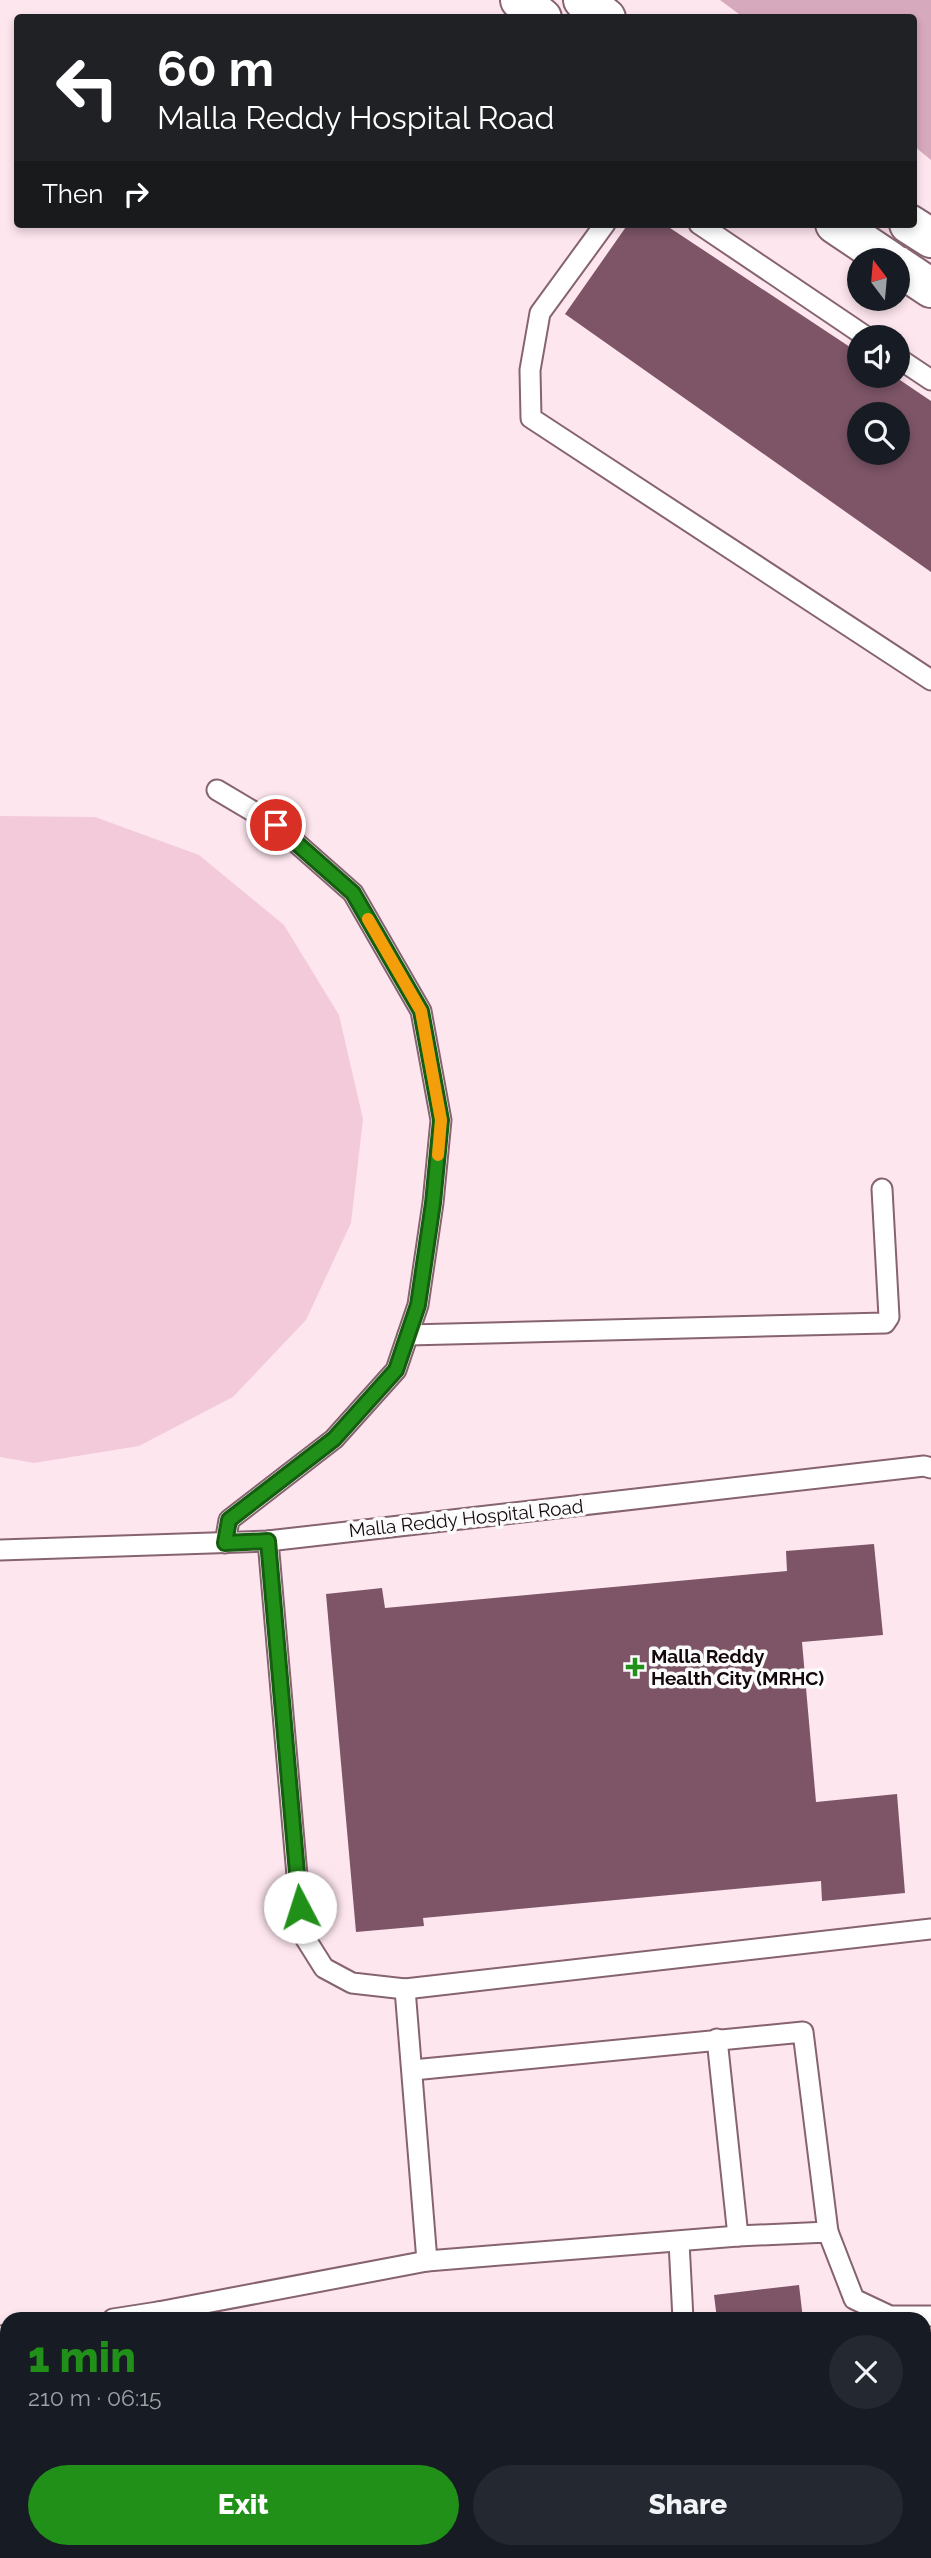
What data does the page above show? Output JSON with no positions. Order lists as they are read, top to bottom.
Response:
{
  "streets": {
    "lane": ["Malla Reddy Hospital Road"]
  },
  "places": {
    "health": ["Malla Reddy Health City (MRHC)"]
  },
  "north": "top",
  "page": {
    "turn": ["60 m", "Malla Reddy Hospital Road"],
    "then": "Then",
    "heading": ["1 min", "210 m · 06:15"],
    "buttons": ["Exit", "Share"]
  }
}
